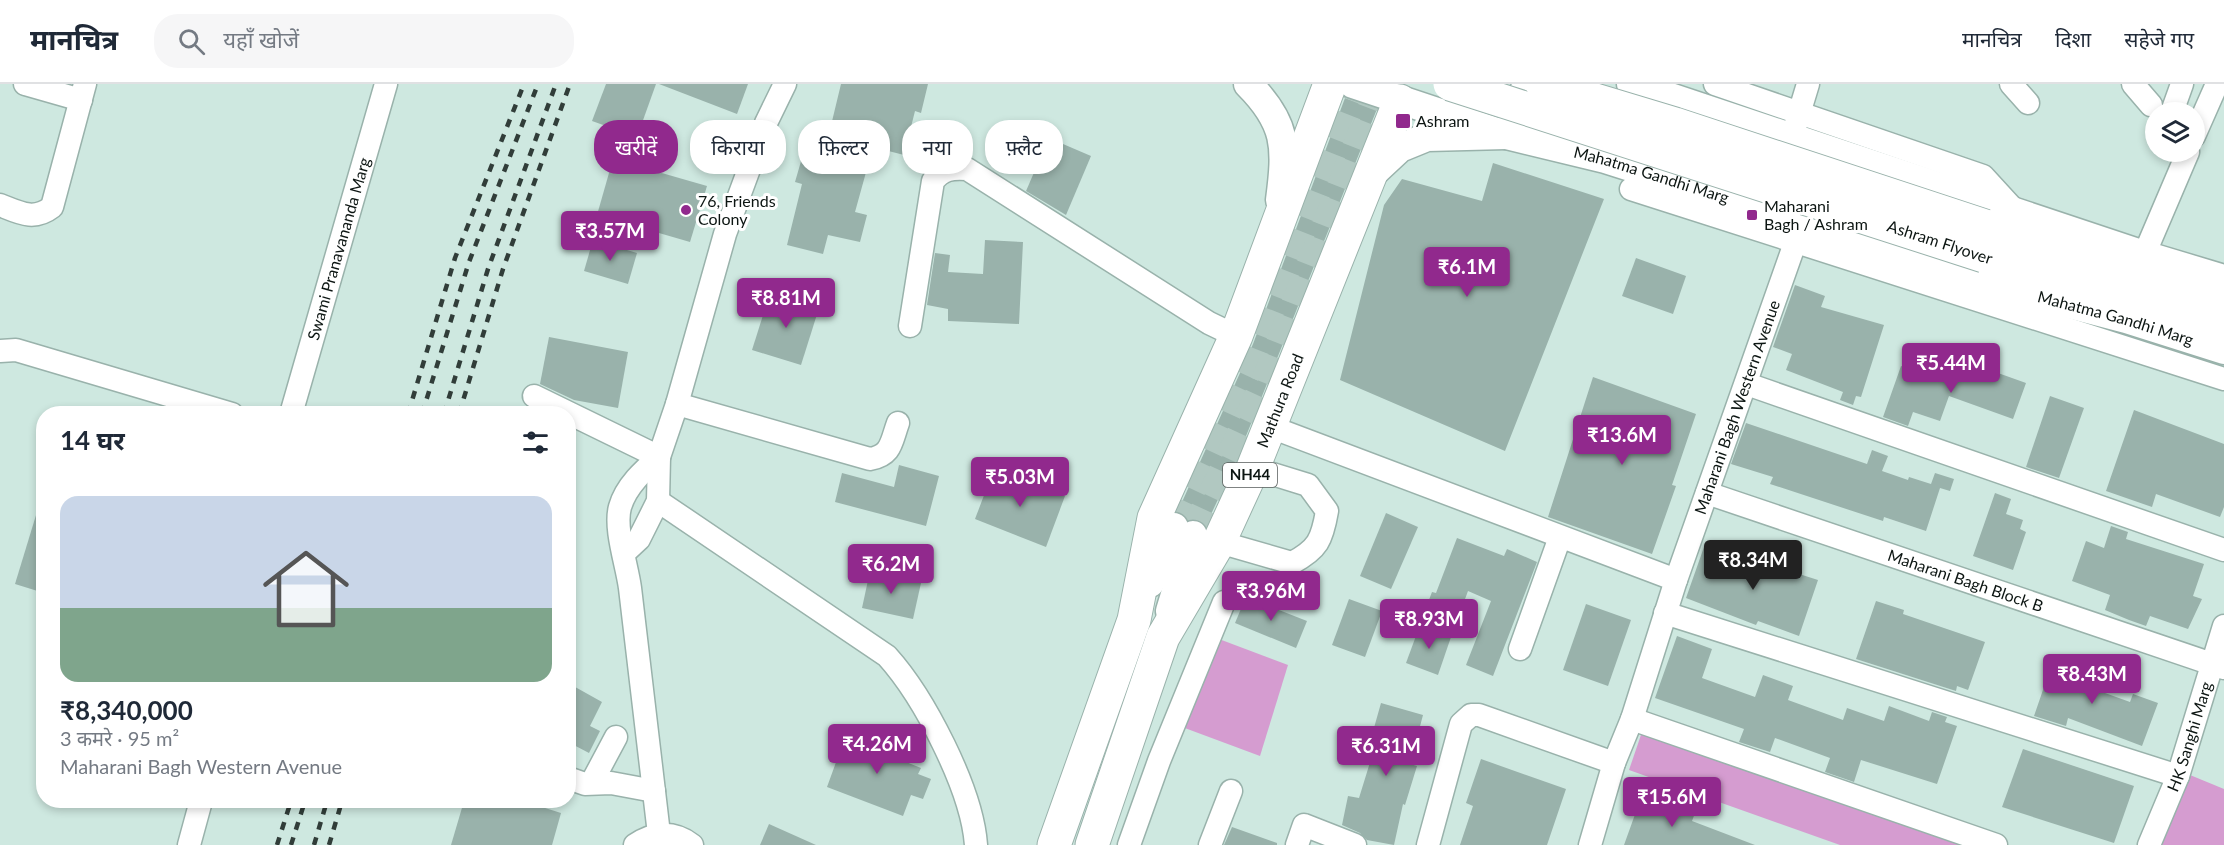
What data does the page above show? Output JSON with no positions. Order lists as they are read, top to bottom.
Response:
{
  "streets": {
    "highway": ["Ashram Flyover", "Mathura Road", "NH44"],
    "main road": ["Mahatma Gandhi Marg"],
    "street": [
      "Swami Pranavananda Marg",
      "Maharani Bagh Western Avenue",
      "Maharani Bagh Block B",
      "HK Sanghi Marg"
    ]
  },
  "crossings": [
    ["Mahatma Gandhi Marg", "Mathura Road"],
    ["Maharani Bagh Western Avenue", "Maharani Bagh Block B"],
    ["Maharani Bagh Block B", "HK Sanghi Marg"]
  ],
  "places": {
    "transit": ["Ashram", "Maharani Bagh / Ashram"],
    "other": ["76, Friends Colony"]
  },
  "page": {
    "header": "मानचित्र",
    "search": "यहाँ खोजें",
    "nav": ["मानचित्र", "दिशा", "सहेजे गए"],
    "chip": [
      "खरीदें",
      "किराया",
      "फ़िल्टर",
      "नया",
      "फ़्लैट"
    ],
    "price": [
      "₹3.57M",
      "₹6.1M",
      "₹8.81M",
      "₹5.44M",
      "₹13.6M",
      "₹5.03M",
      "₹8.34M",
      "₹6.2M",
      "₹3.96M",
      "₹8.93M",
      "₹8.43M",
      "₹4.26M",
      "₹6.31M",
      "₹15.6M"
    ],
    "heading": "14 घर",
    "list": [
      {
        "name": "₹8,340,000",
        "note": "3 कमरे · 95 m² · Maharani Bagh Western Avenue"
      }
    ]
  }
}
